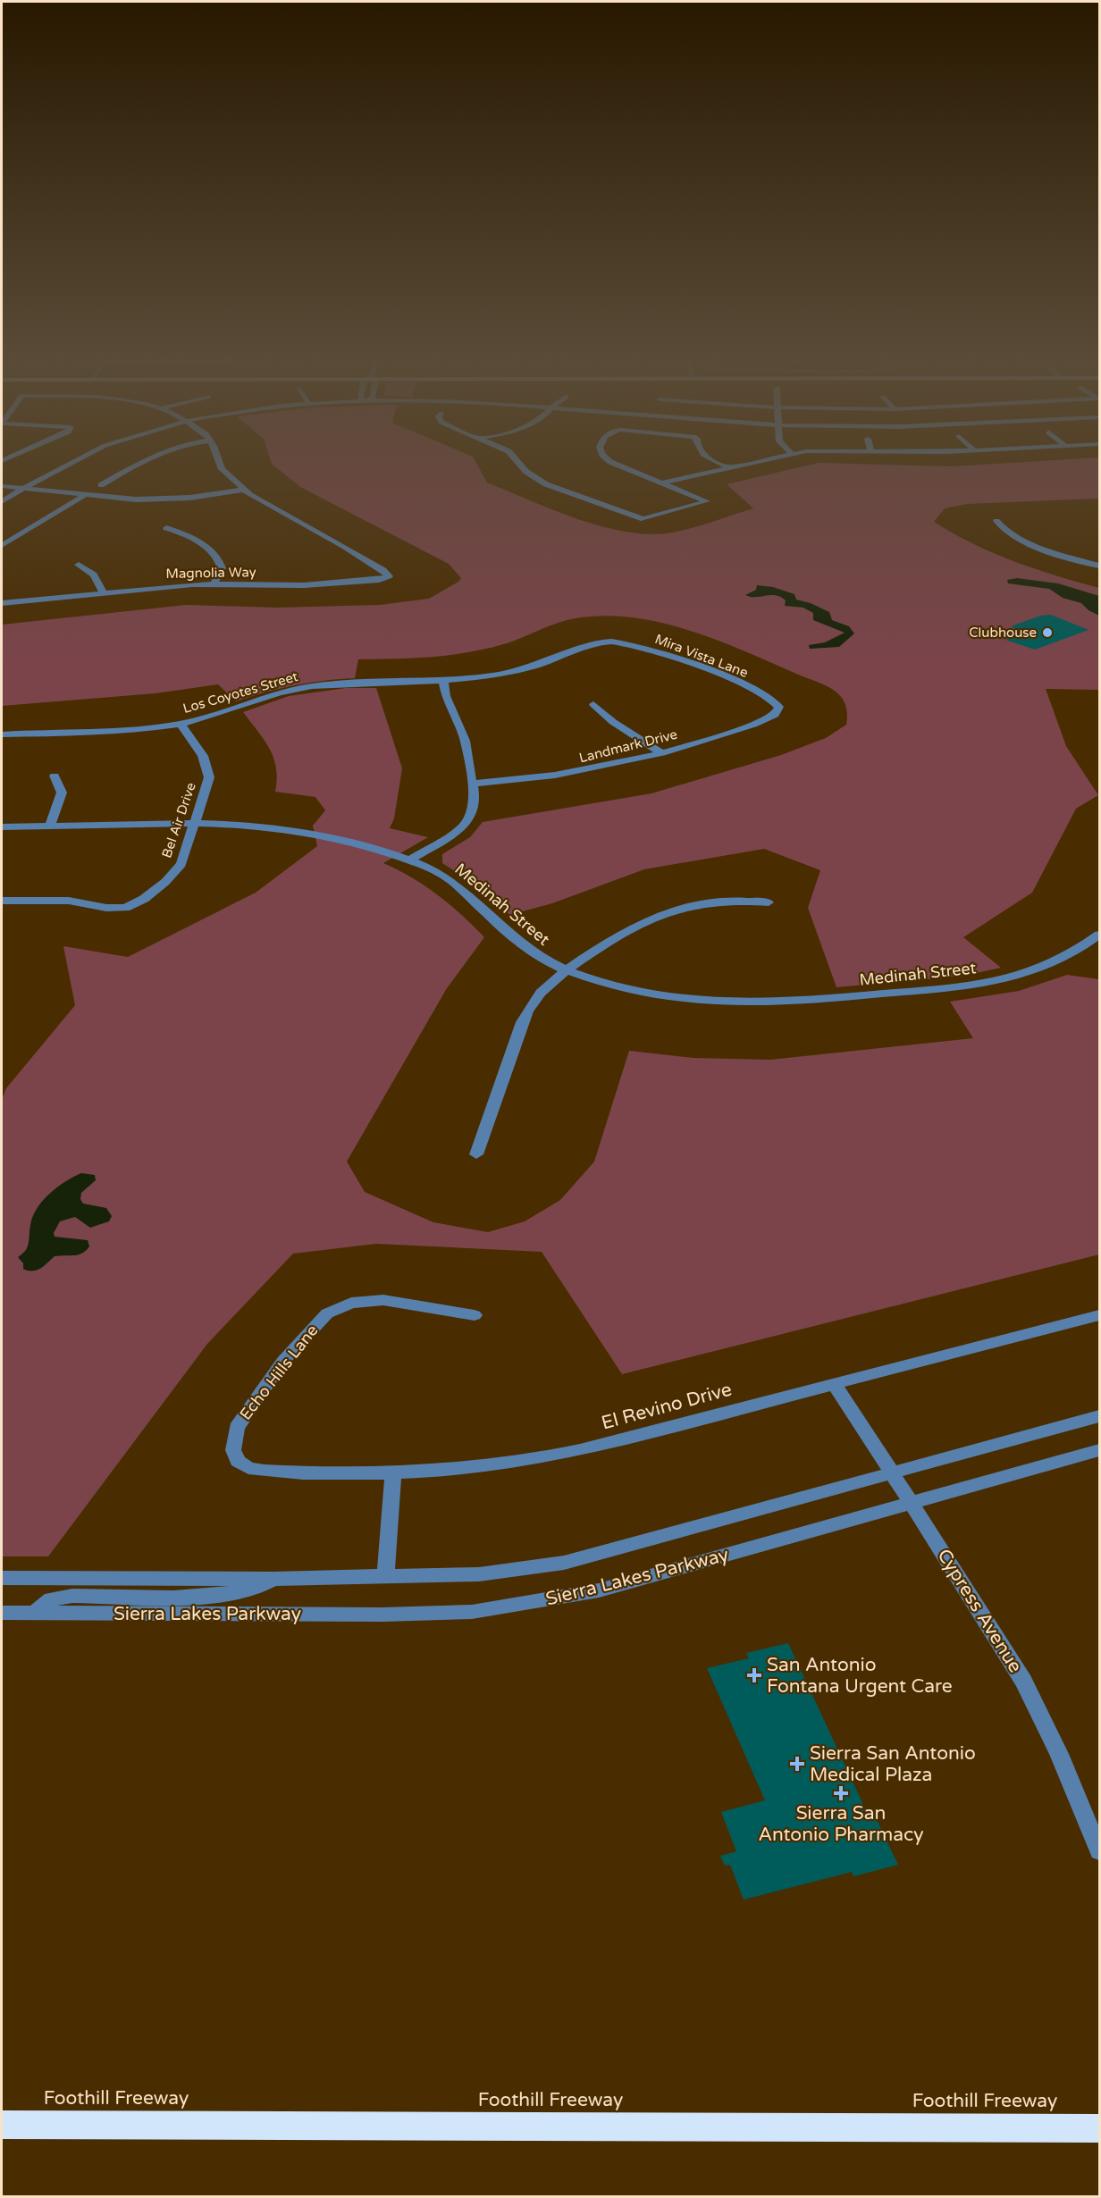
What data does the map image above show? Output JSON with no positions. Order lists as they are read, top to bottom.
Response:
{
  "streets": {
    "highway": ["Foothill Freeway"],
    "street": [
      "Magnolia Way",
      "Mira Vista Lane",
      "Los Coyotes Street",
      "Landmark Drive",
      "Bel Air Drive",
      "Medinah Street",
      "Echo Hills Lane",
      "El Revino Drive",
      "Sierra Lakes Parkway",
      "Cypress Avenue"
    ]
  },
  "crossings": [
    ["Mira Vista Lane", "Los Coyotes Street"],
    ["Mira Vista Lane", "Landmark Drive"],
    ["Los Coyotes Street", "Bel Air Drive"],
    ["Bel Air Drive", "Medinah Street"],
    ["Echo Hills Lane", "El Revino Drive"],
    ["El Revino Drive", "Cypress Avenue"],
    ["Sierra Lakes Parkway", "Cypress Avenue"]
  ],
  "places": {
    "other": ["Clubhouse"],
    "health": ["San Antonio Fontana Urgent Care", "Sierra San Antonio Medical Plaza", "Sierra San Antonio Pharmacy"]
  }
}
